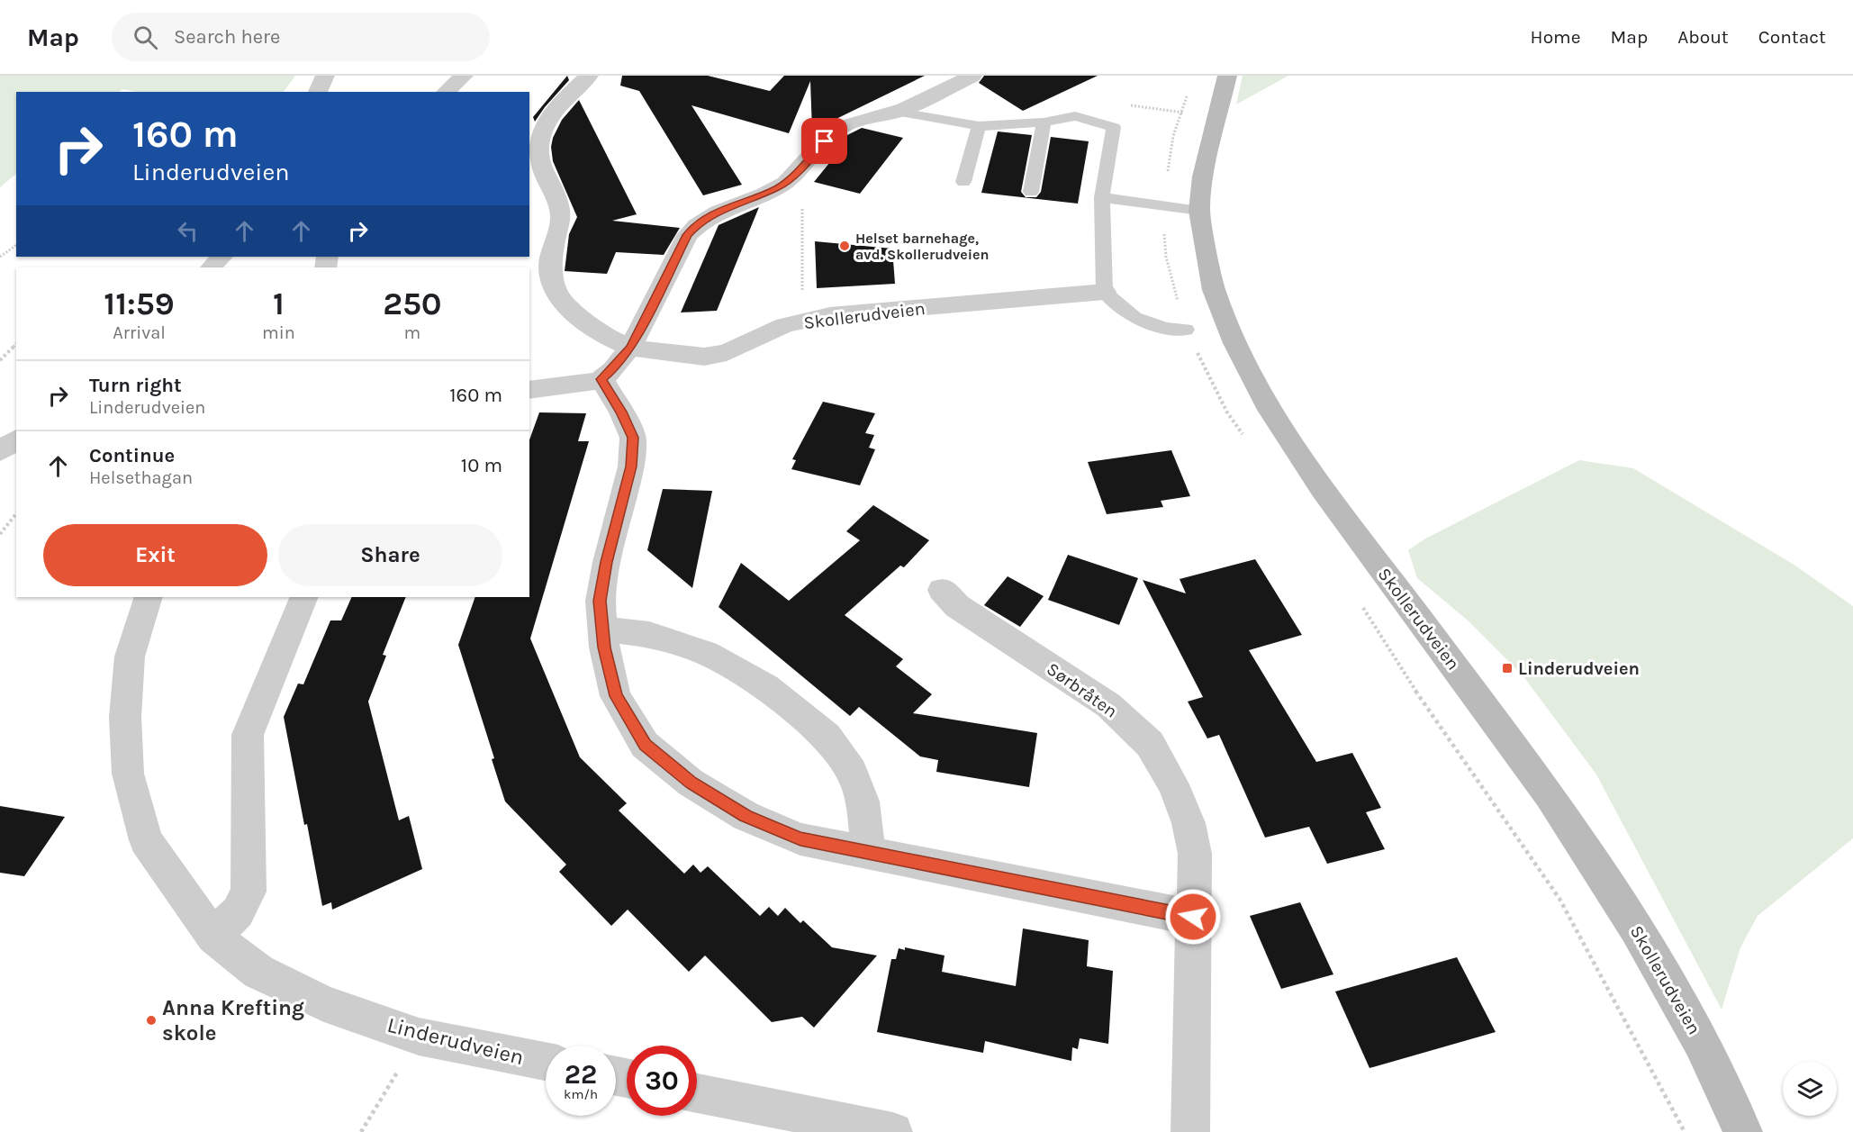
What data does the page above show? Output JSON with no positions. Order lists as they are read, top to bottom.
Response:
{
  "streets": {
    "street": ["Skollerudveien", "Sørbråten", "Linderudveien"]
  },
  "places": {
    "other": ["Helset barnehage, avd. Skollerudveien", "Anna Krefting skole"],
    "transit": ["Linderudveien"]
  },
  "page": {
    "header": "Map",
    "search": "Search here",
    "nav": [
      "Home",
      "Map",
      "About",
      "Contact"
    ],
    "turn": ["160 m", "Linderudveien"],
    "eta": [
      "11:59",
      "Arrival",
      "1",
      "min",
      "250",
      "m"
    ],
    "list": [
      {
        "name": "Turn right",
        "note": "Linderudveien",
        "value": "160 m"
      },
      {
        "name": "Continue",
        "note": "Helsethagan",
        "value": "10 m"
      }
    ],
    "buttons": ["Exit", "Share"],
    "speed": "22 km/h",
    "limit": "30"
  }
}
